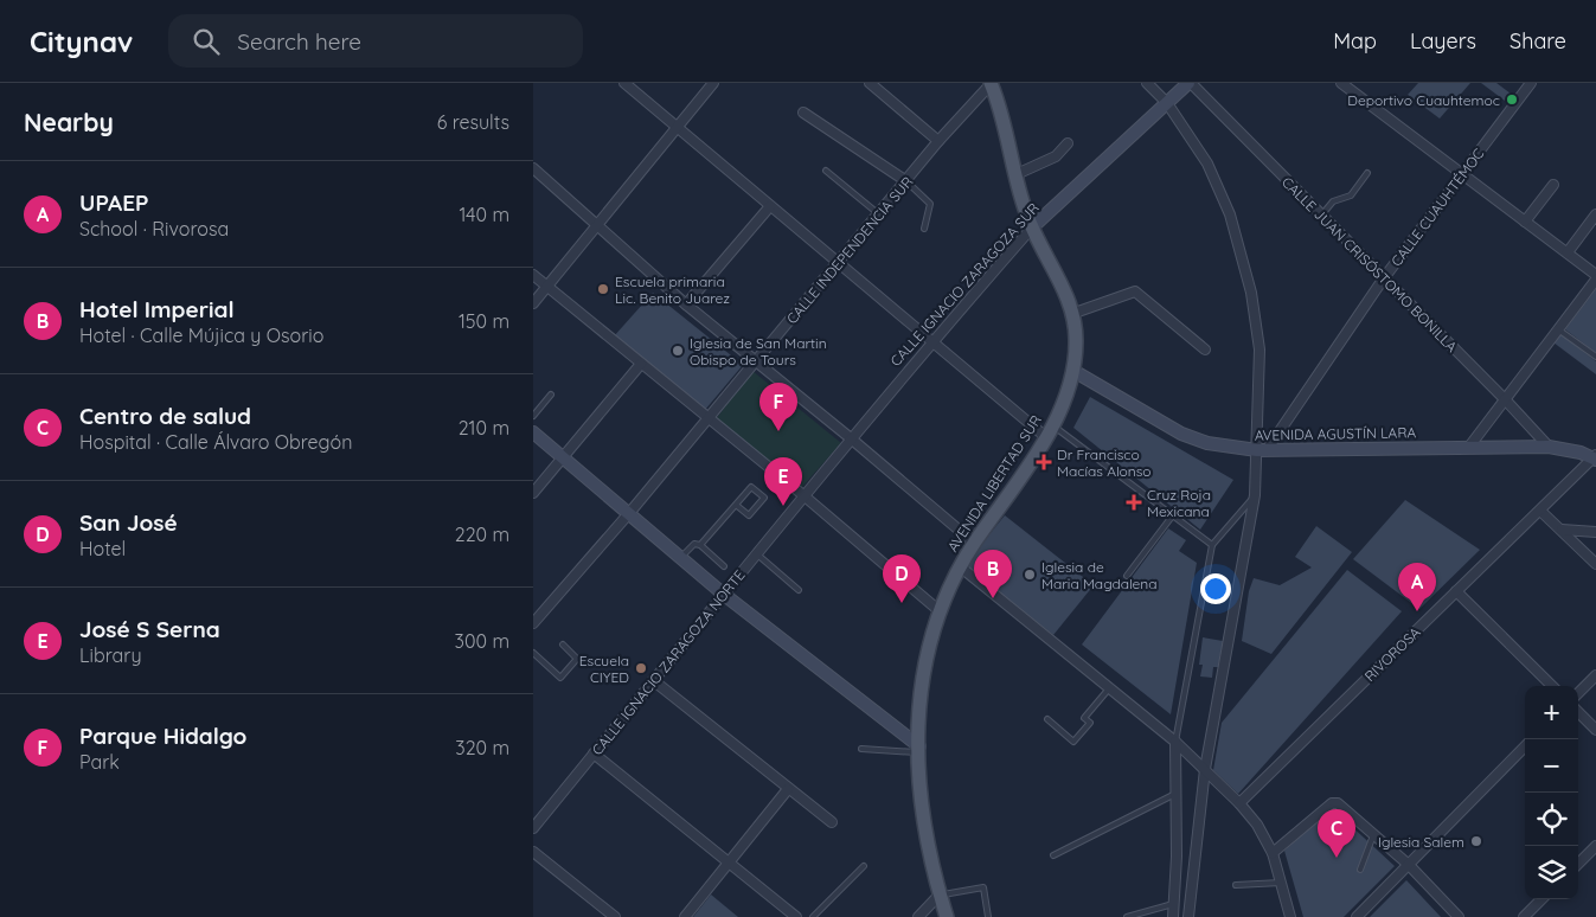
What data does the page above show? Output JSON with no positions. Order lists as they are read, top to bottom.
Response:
{
  "streets": {
    "main road": ["CALLE IGNACIO ZARAGOZA SUR", "AVENIDA AGUSTÍN LARA", "AVENIDA LIBERTAD SUR"],
    "street": [
      "CALLE CUAUHTÉMOC",
      "CALLE INDEPENDENCIA SUR",
      "CALLE JUAN CRISÓSTOMO BONILLA",
      "RIVOROSA",
      "CALLE IGNACIO ZARAGOZA NORTE"
    ]
  },
  "crossings": [
    ["CALLE CUAUHTÉMOC", "CALLE JUAN CRISÓSTOMO BONILLA"],
    ["CALLE CUAUHTÉMOC", "AVENIDA AGUSTÍN LARA"],
    ["CALLE INDEPENDENCIA SUR", "AVENIDA LIBERTAD SUR"],
    ["CALLE JUAN CRISÓSTOMO BONILLA", "CALLE IGNACIO ZARAGOZA SUR"],
    ["CALLE JUAN CRISÓSTOMO BONILLA", "AVENIDA AGUSTÍN LARA"],
    ["CALLE IGNACIO ZARAGOZA SUR", "AVENIDA LIBERTAD SUR"],
    ["CALLE IGNACIO ZARAGOZA SUR", "CALLE IGNACIO ZARAGOZA NORTE"],
    ["AVENIDA AGUSTÍN LARA", "AVENIDA LIBERTAD SUR"],
    ["AVENIDA AGUSTÍN LARA", "RIVOROSA"]
  ],
  "places": {
    "other": [
      "Deportivo Cuauhtemoc",
      "Escuela primaria Lic. Benito Juarez",
      "Iglesia de San Martin Obispo de Tours",
      "Iglesia de Maria Magdalena",
      "Escuela CIYED",
      "Iglesia Salem"
    ],
    "health": ["Dr Francisco Macías Alonso", "Cruz Roja Mexicana"]
  },
  "page": {
    "header": "Citynav",
    "search": "Search here",
    "nav": ["Map", "Layers", "Share"],
    "heading": ["Nearby", "6 results"],
    "list": [
      {
        "mark": "A",
        "name": "UPAEP",
        "note": "School · Rivorosa",
        "value": "140 m"
      },
      {
        "mark": "B",
        "name": "Hotel Imperial",
        "note": "Hotel · Calle Mújica y Osorio",
        "value": "150 m"
      },
      {
        "mark": "C",
        "name": "Centro de salud",
        "note": "Hospital · Calle Álvaro Obregón",
        "value": "210 m"
      },
      {
        "mark": "D",
        "name": "San José",
        "note": "Hotel",
        "value": "220 m"
      },
      {
        "mark": "E",
        "name": "José S Serna",
        "note": "Library",
        "value": "300 m"
      },
      {
        "mark": "F",
        "name": "Parque Hidalgo",
        "note": "Park",
        "value": "320 m"
      }
    ],
    "pins": [
      "F",
      "E",
      "B",
      "D",
      "A",
      "C"
    ],
    "map_buttons": ["+", "−"]
  }
}
